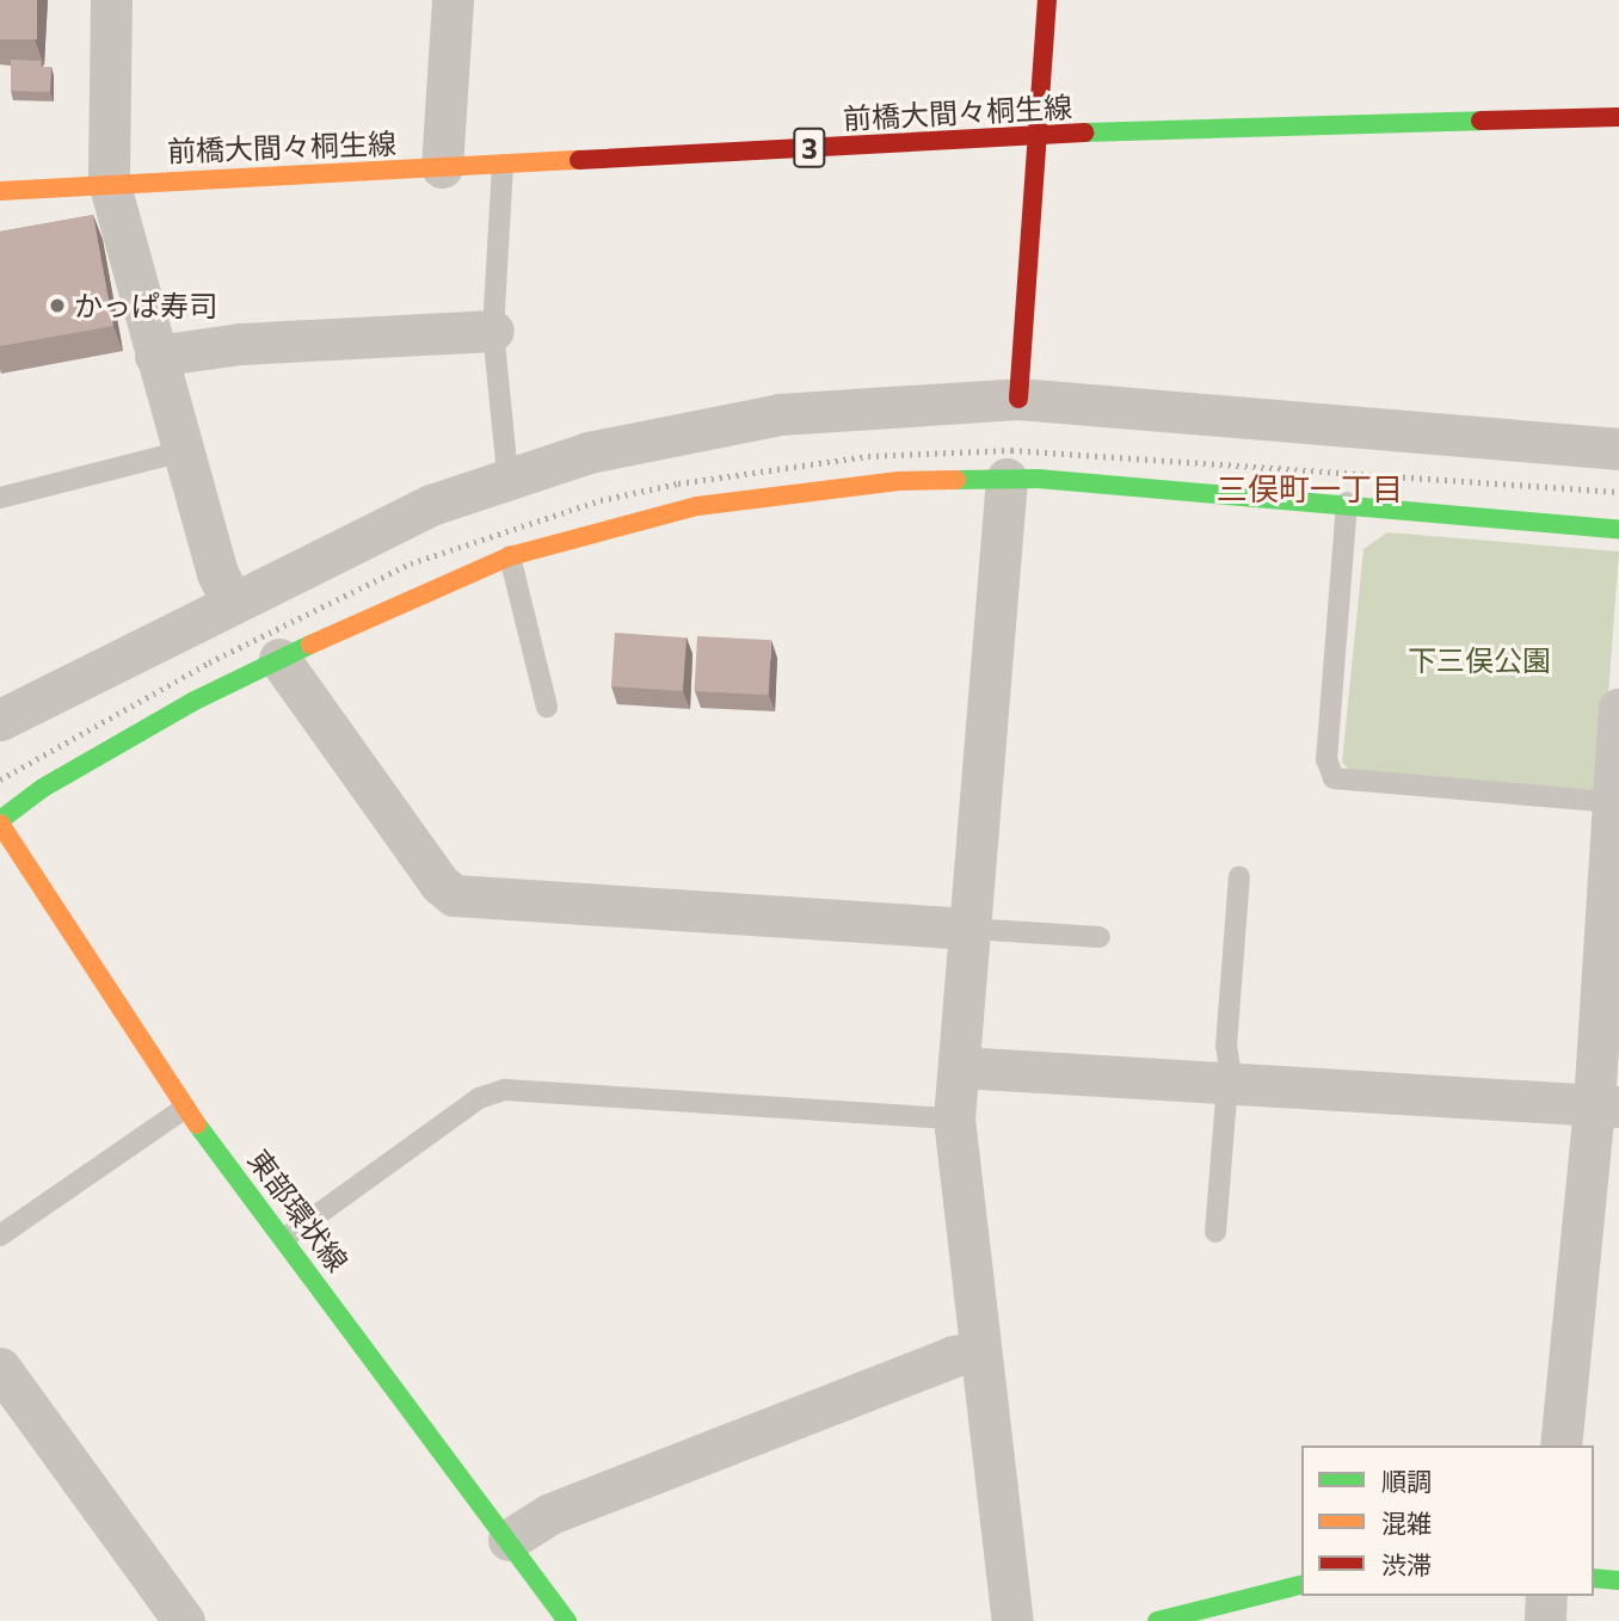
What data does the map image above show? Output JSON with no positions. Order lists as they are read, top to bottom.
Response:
{
  "streets": {
    "street": ["前橋大間々桐生線", "3", "東部環状線"]
  },
  "districts": ["三俣町一丁目"],
  "parks": ["下三俣公園"],
  "places": ["かっぱ寿司"],
  "legend": ["順調", "混雑", "渋滞"]
}
